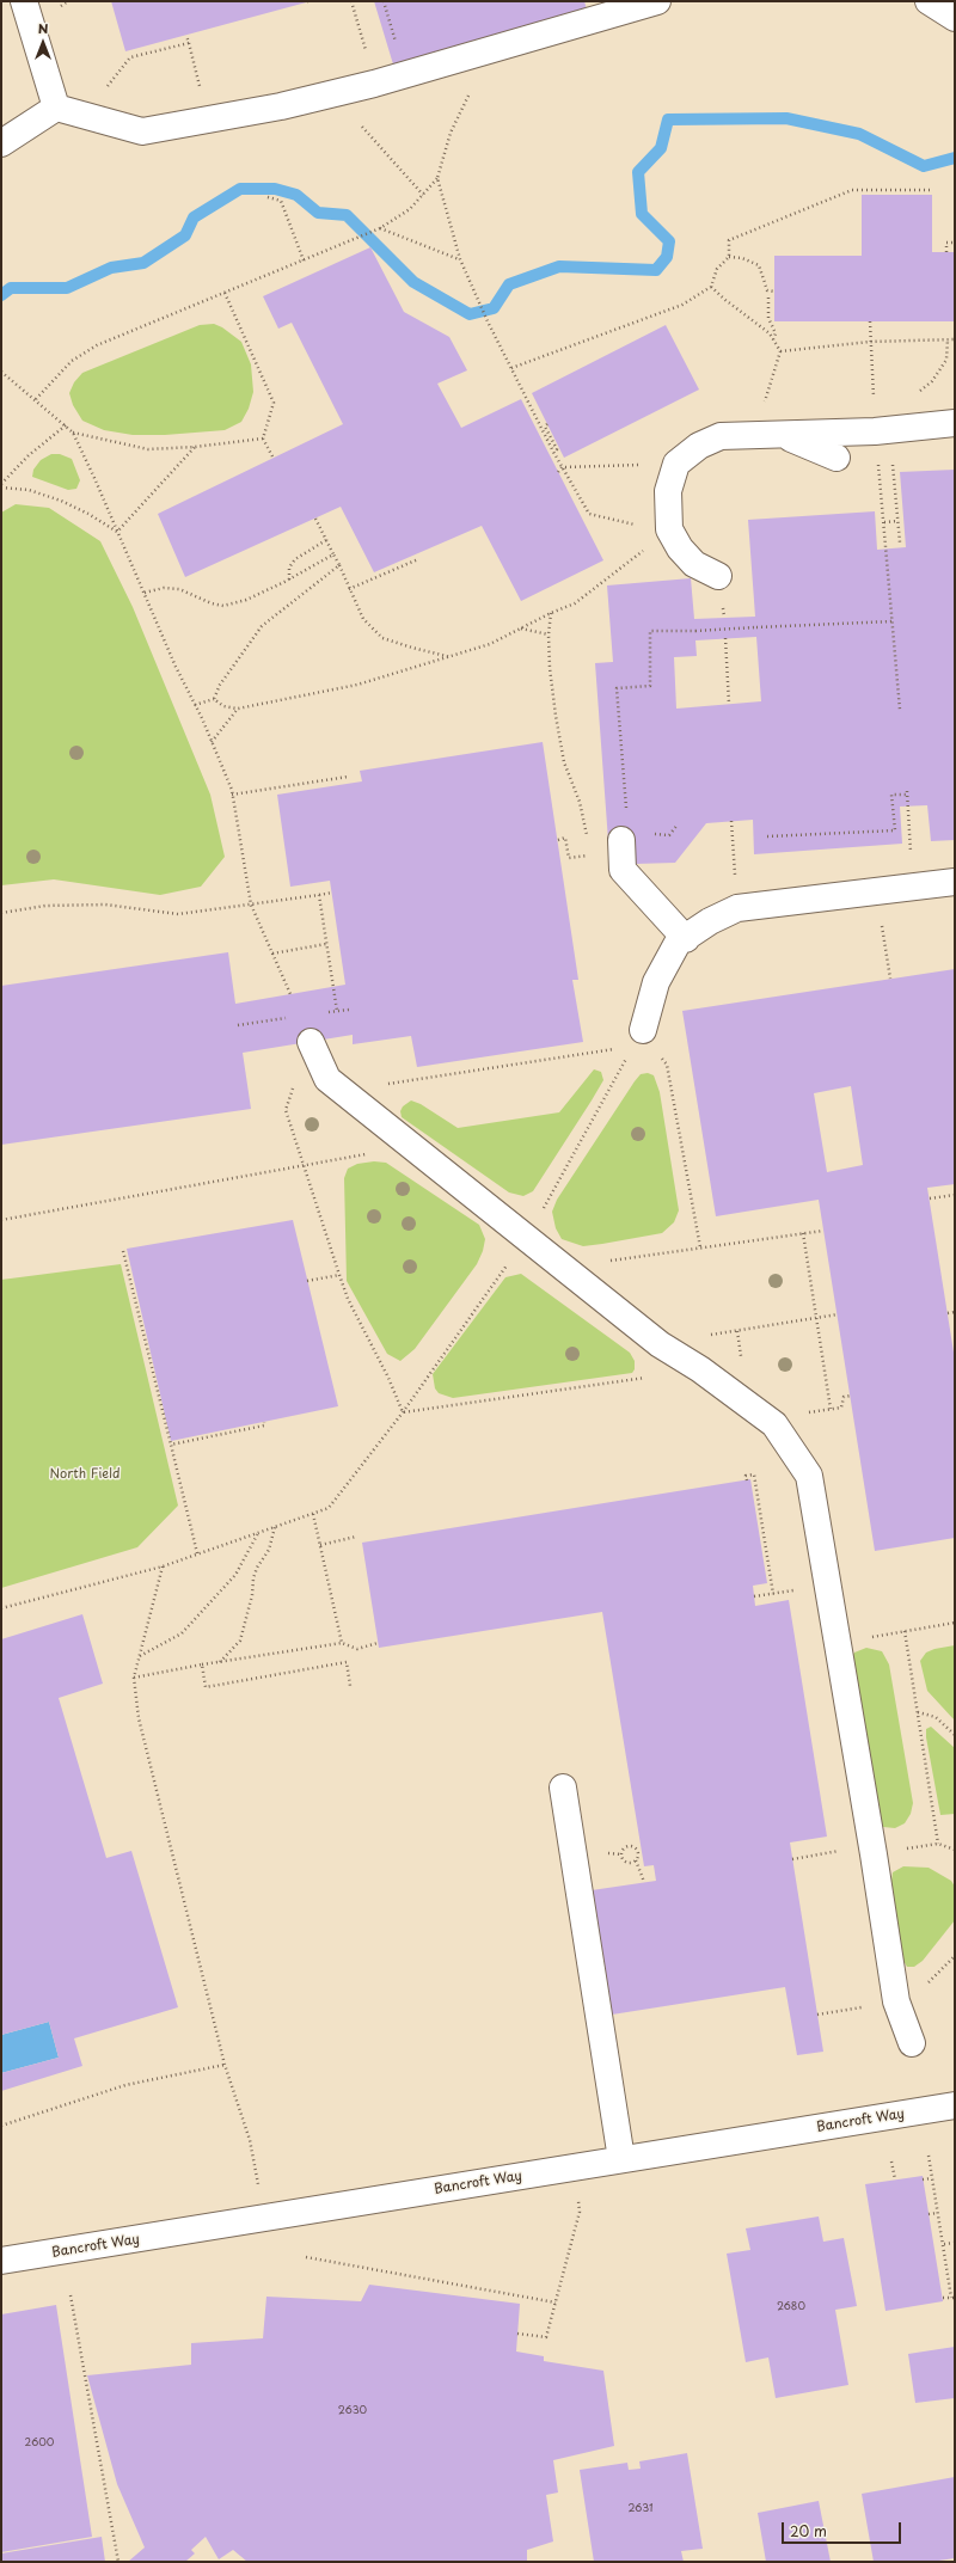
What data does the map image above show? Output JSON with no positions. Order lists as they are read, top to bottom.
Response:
{
  "streets": {
    "street": ["Bancroft Way"]
  },
  "parks": ["North Field"],
  "house_numbers": [
    "2680",
    "2630",
    "2600",
    "2631"
  ],
  "scale_bar": "20 m",
  "north": "top"
}
